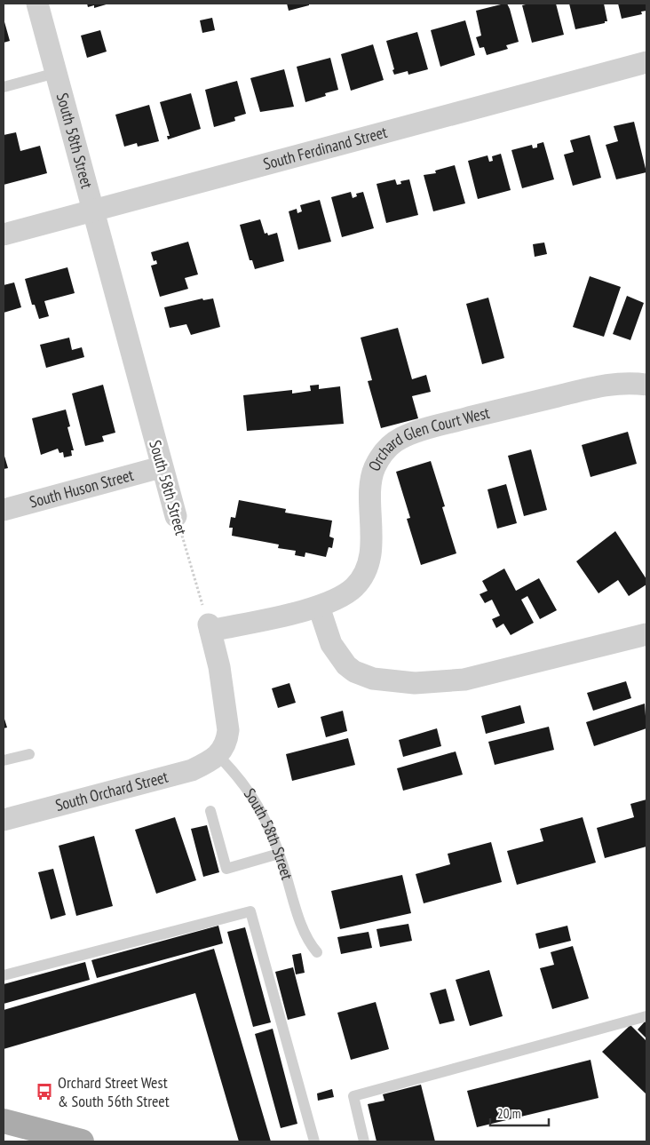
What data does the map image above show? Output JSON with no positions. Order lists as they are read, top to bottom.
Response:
{
  "streets": {
    "street": [
      "South 58th Street",
      "South Ferdinand Street",
      "Orchard Glen Court West",
      "South Huson Street",
      "South Orchard Street"
    ]
  },
  "crossings": [
    ["South 58th Street", "South Ferdinand Street"],
    ["South 58th Street", "Orchard Glen Court West"],
    ["South 58th Street", "South Huson Street"],
    ["South 58th Street", "South Orchard Street"]
  ],
  "places": {
    "bus stop": ["Orchard Street West & South 56th Street"]
  },
  "scale_bar": "20 m"
}
